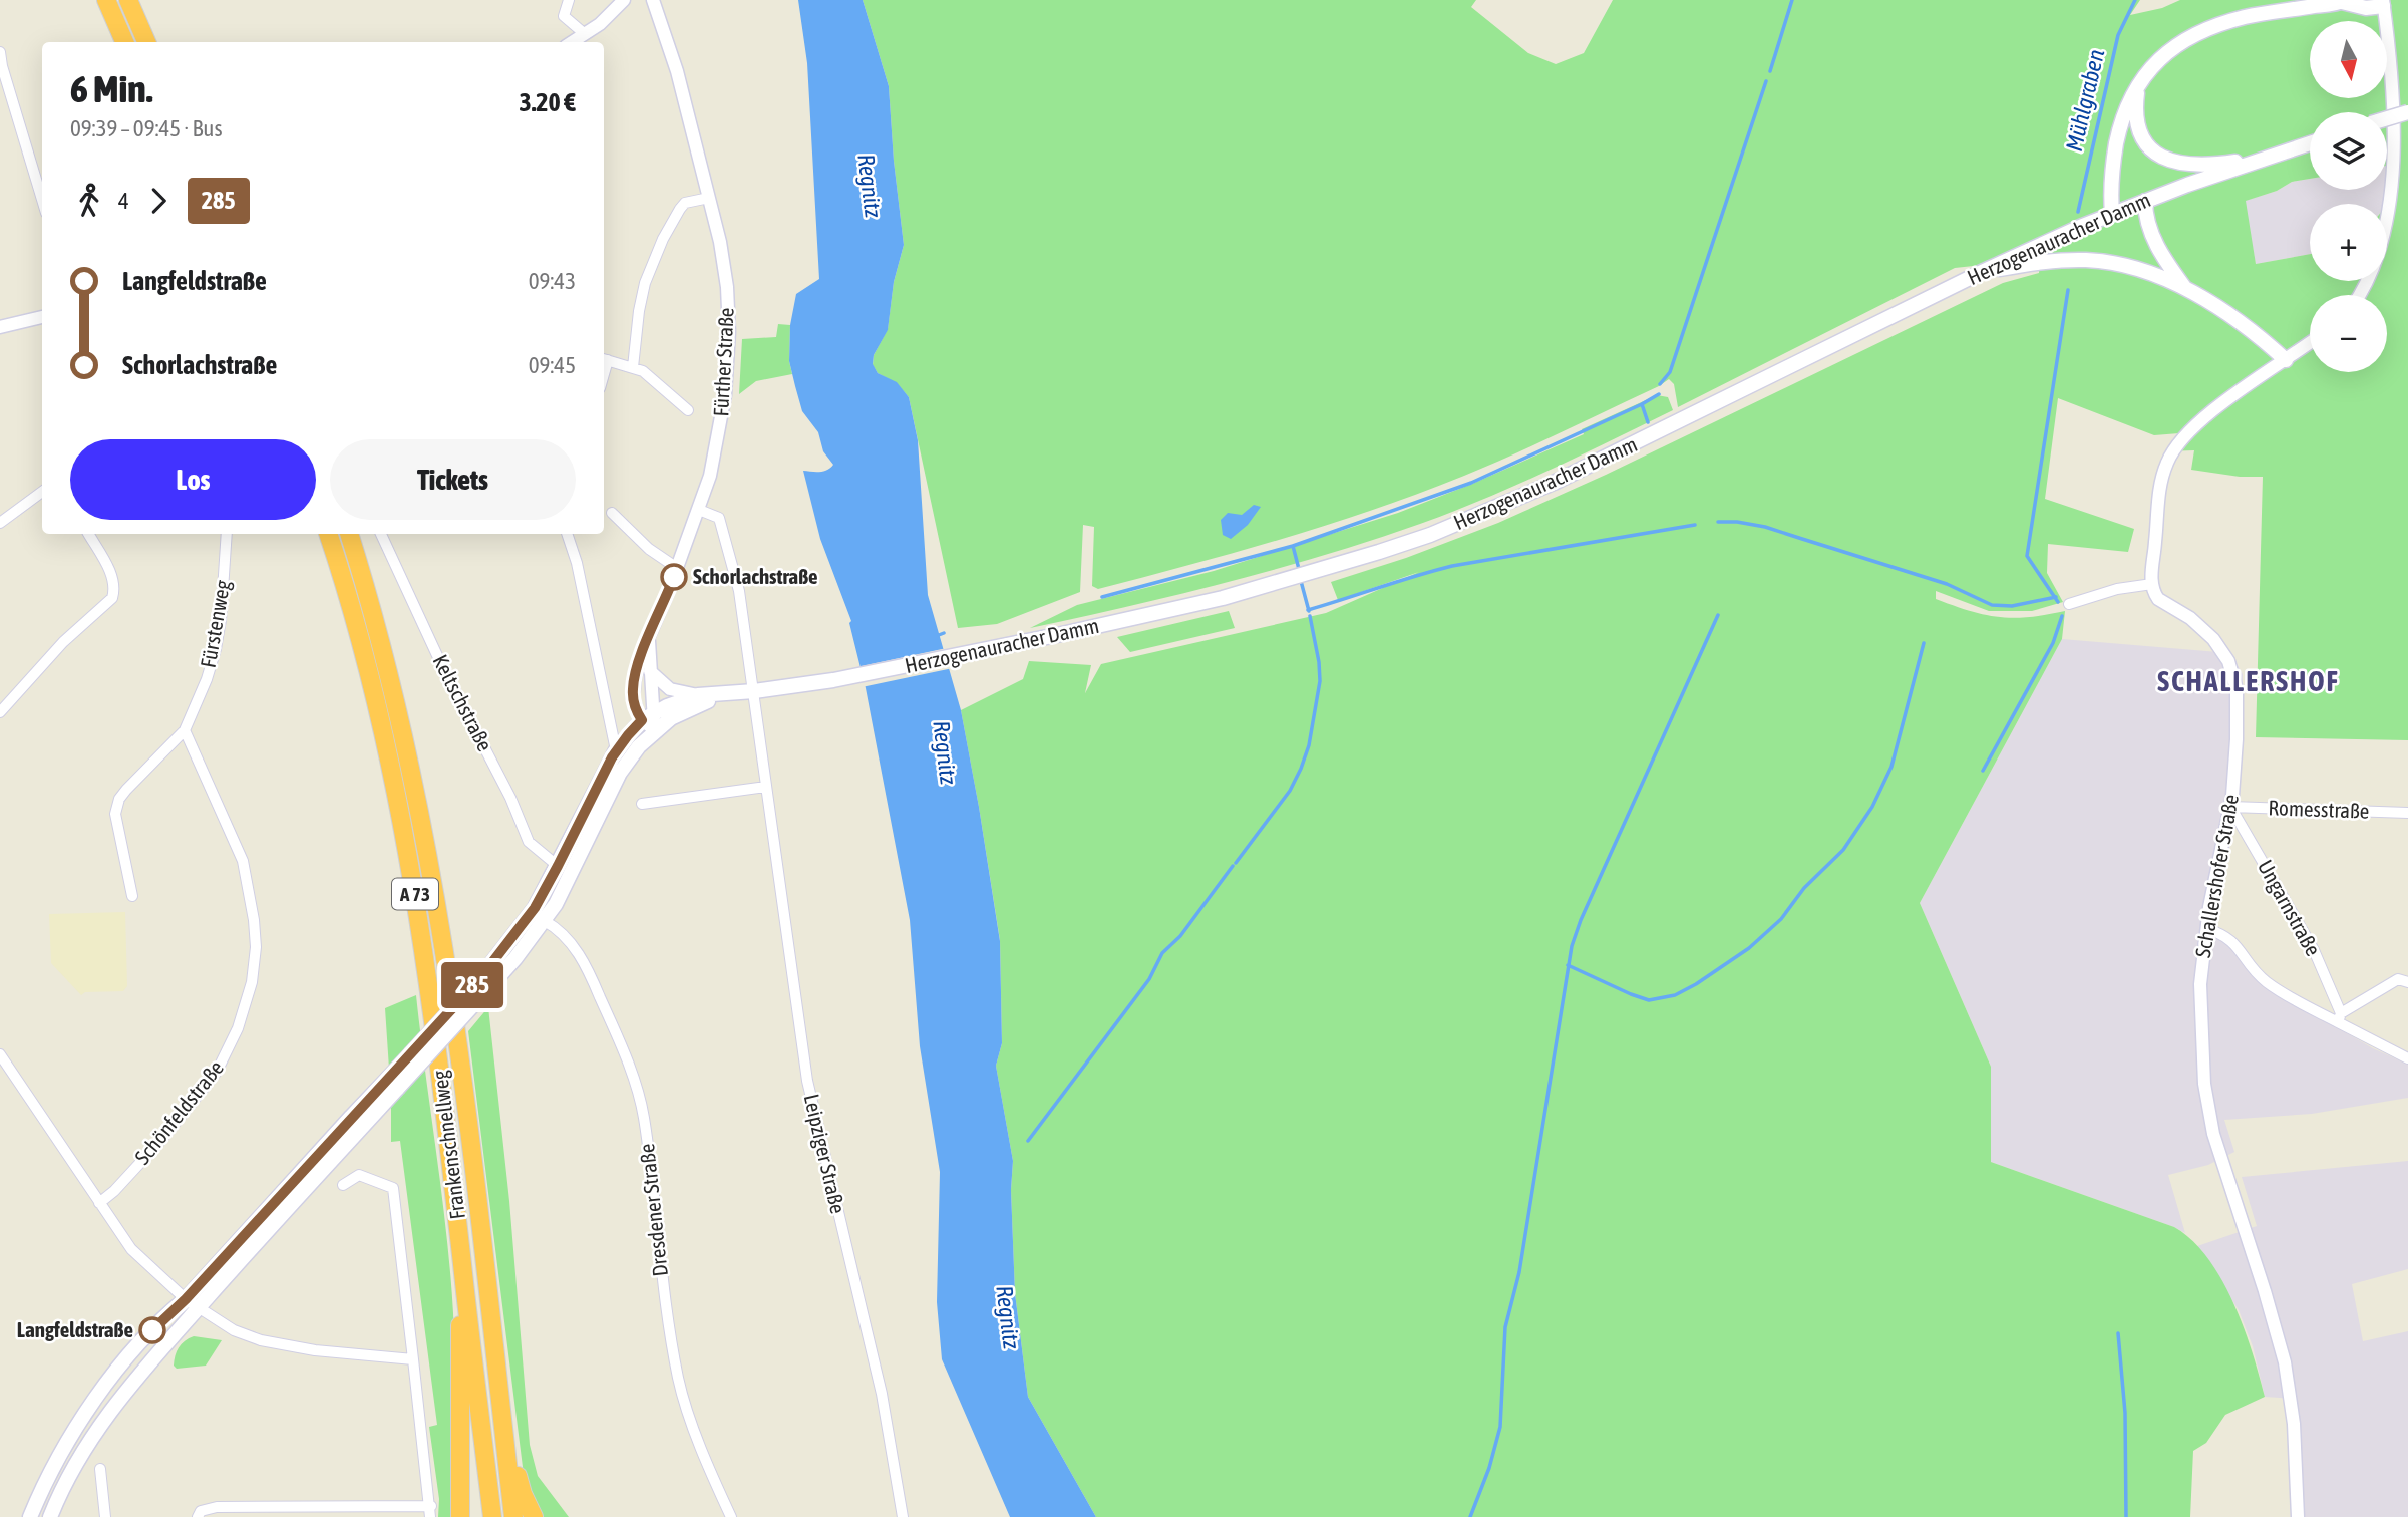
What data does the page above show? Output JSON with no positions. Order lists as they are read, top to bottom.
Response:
{
  "streets": {
    "highway": ["A 73", "Frankenschnellweg"],
    "main road": ["Herzogenauracher Damm"],
    "street": [
      "Fürther Straße",
      "Fürstenweg",
      "Keltschstraße",
      "Romesstraße",
      "Schallershofer Straße",
      "Ungarnstraße",
      "Schönfeldstraße",
      "Leipziger Straße",
      "Dresdener Straße"
    ]
  },
  "crossings": [
    ["Herzogenauracher Damm", "Fürther Straße"],
    ["Herzogenauracher Damm", "Leipziger Straße"],
    ["Herzogenauracher Damm", "Dresdener Straße"],
    ["Fürther Straße", "Leipziger Straße"],
    ["Fürstenweg", "Schönfeldstraße"],
    ["Romesstraße", "Schallershofer Straße"],
    ["Romesstraße", "Ungarnstraße"],
    ["Schallershofer Straße", "Ungarnstraße"]
  ],
  "districts": ["SCHALLERSHOF"],
  "water": ["Mühlgraben", "Regnitz"],
  "places": ["Schorlachstraße", "Langfeldstraße"],
  "lines": ["bus line 285"],
  "north": "bottom",
  "page": {
    "on_map": "285",
    "map_buttons": ["+", "−"],
    "heading": ["6 Min.", "09:39 – 09:45 · Bus", "3.20 €"],
    "legs": ["4", "285"],
    "list": [
      {
        "name": "Langfeldstraße",
        "value": "09:43"
      },
      {
        "name": "Schorlachstraße",
        "value": "09:45"
      }
    ],
    "buttons": ["Los", "Tickets"]
  }
}
